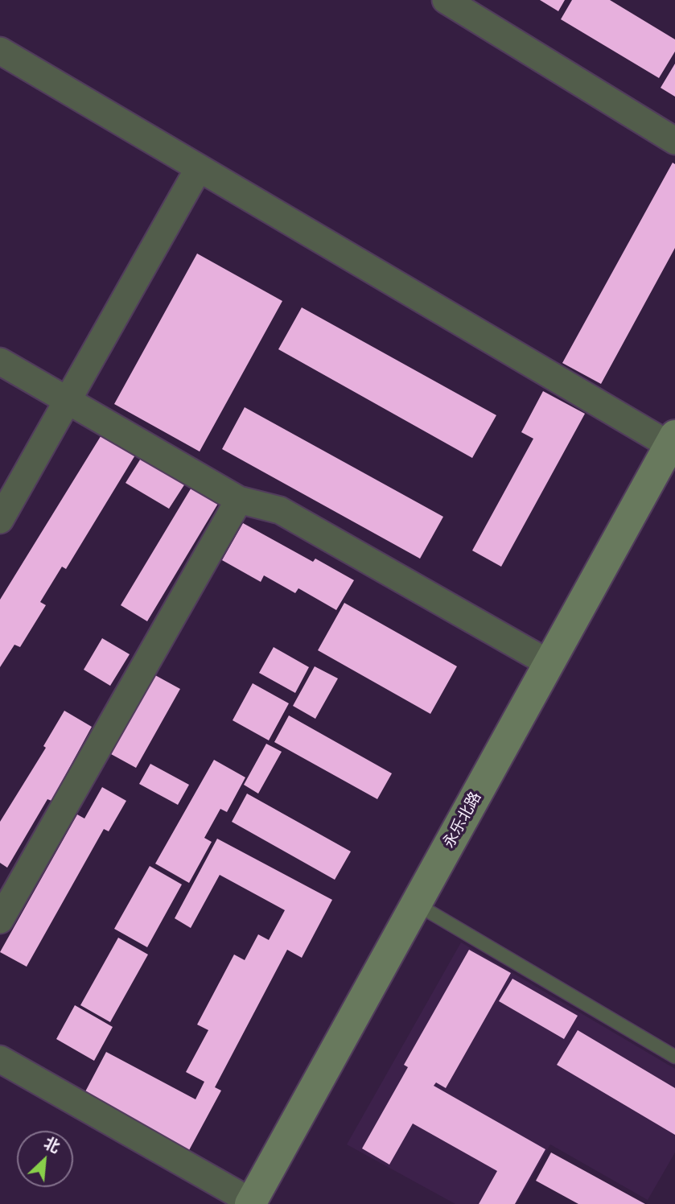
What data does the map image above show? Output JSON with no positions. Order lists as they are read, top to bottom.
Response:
{
  "streets": {
    "main road": ["永乐北路"]
  },
  "north": "top right"
}
